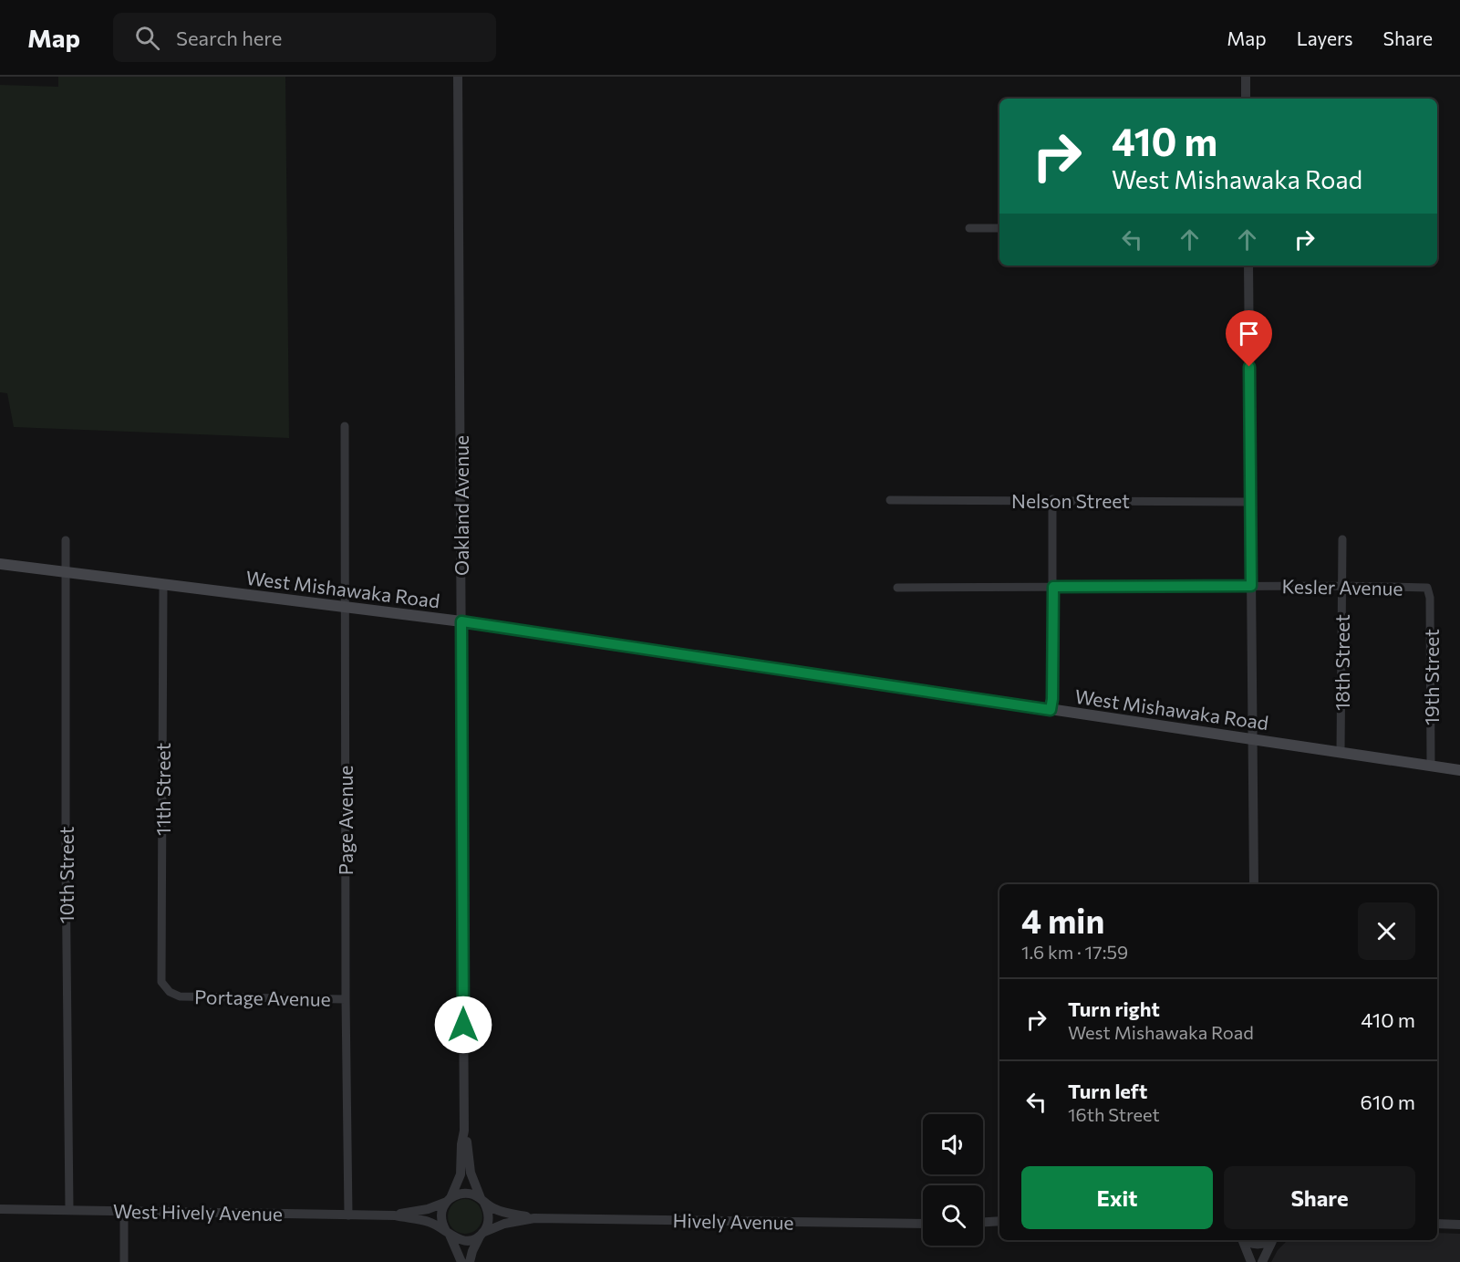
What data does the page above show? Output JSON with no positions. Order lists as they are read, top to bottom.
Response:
{
  "streets": {
    "main road": ["West Mishawaka Road"],
    "street": [
      "Nelson Street",
      "Oakland Avenue",
      "Kesler Avenue",
      "18th Street",
      "19th Street",
      "11th Street",
      "Page Avenue",
      "10th Street",
      "Portage Avenue",
      "West Hively Avenue",
      "Hively Avenue"
    ]
  },
  "crossings": [
    ["Oakland Avenue", "West Mishawaka Road"],
    ["Oakland Avenue", "Hively Avenue"],
    ["Kesler Avenue", "18th Street"],
    ["Kesler Avenue", "19th Street"],
    ["West Mishawaka Road", "18th Street"],
    ["West Mishawaka Road", "19th Street"],
    ["West Mishawaka Road", "11th Street"],
    ["West Mishawaka Road", "Page Avenue"],
    ["West Mishawaka Road", "10th Street"],
    ["11th Street", "Portage Avenue"],
    ["Page Avenue", "Portage Avenue"],
    ["Page Avenue", "West Hively Avenue"],
    ["10th Street", "West Hively Avenue"],
    ["West Hively Avenue", "Hively Avenue"]
  ],
  "page": {
    "header": "Map",
    "search": "Search here",
    "nav": ["Map", "Layers", "Share"],
    "turn": ["410 m", "West Mishawaka Road"],
    "heading": ["4 min", "1.6 km · 17:59"],
    "list": [
      {
        "name": "Turn right",
        "note": "West Mishawaka Road",
        "value": "410 m"
      },
      {
        "name": "Turn left",
        "note": "16th Street",
        "value": "610 m"
      }
    ],
    "buttons": ["Exit", "Share"]
  }
}
